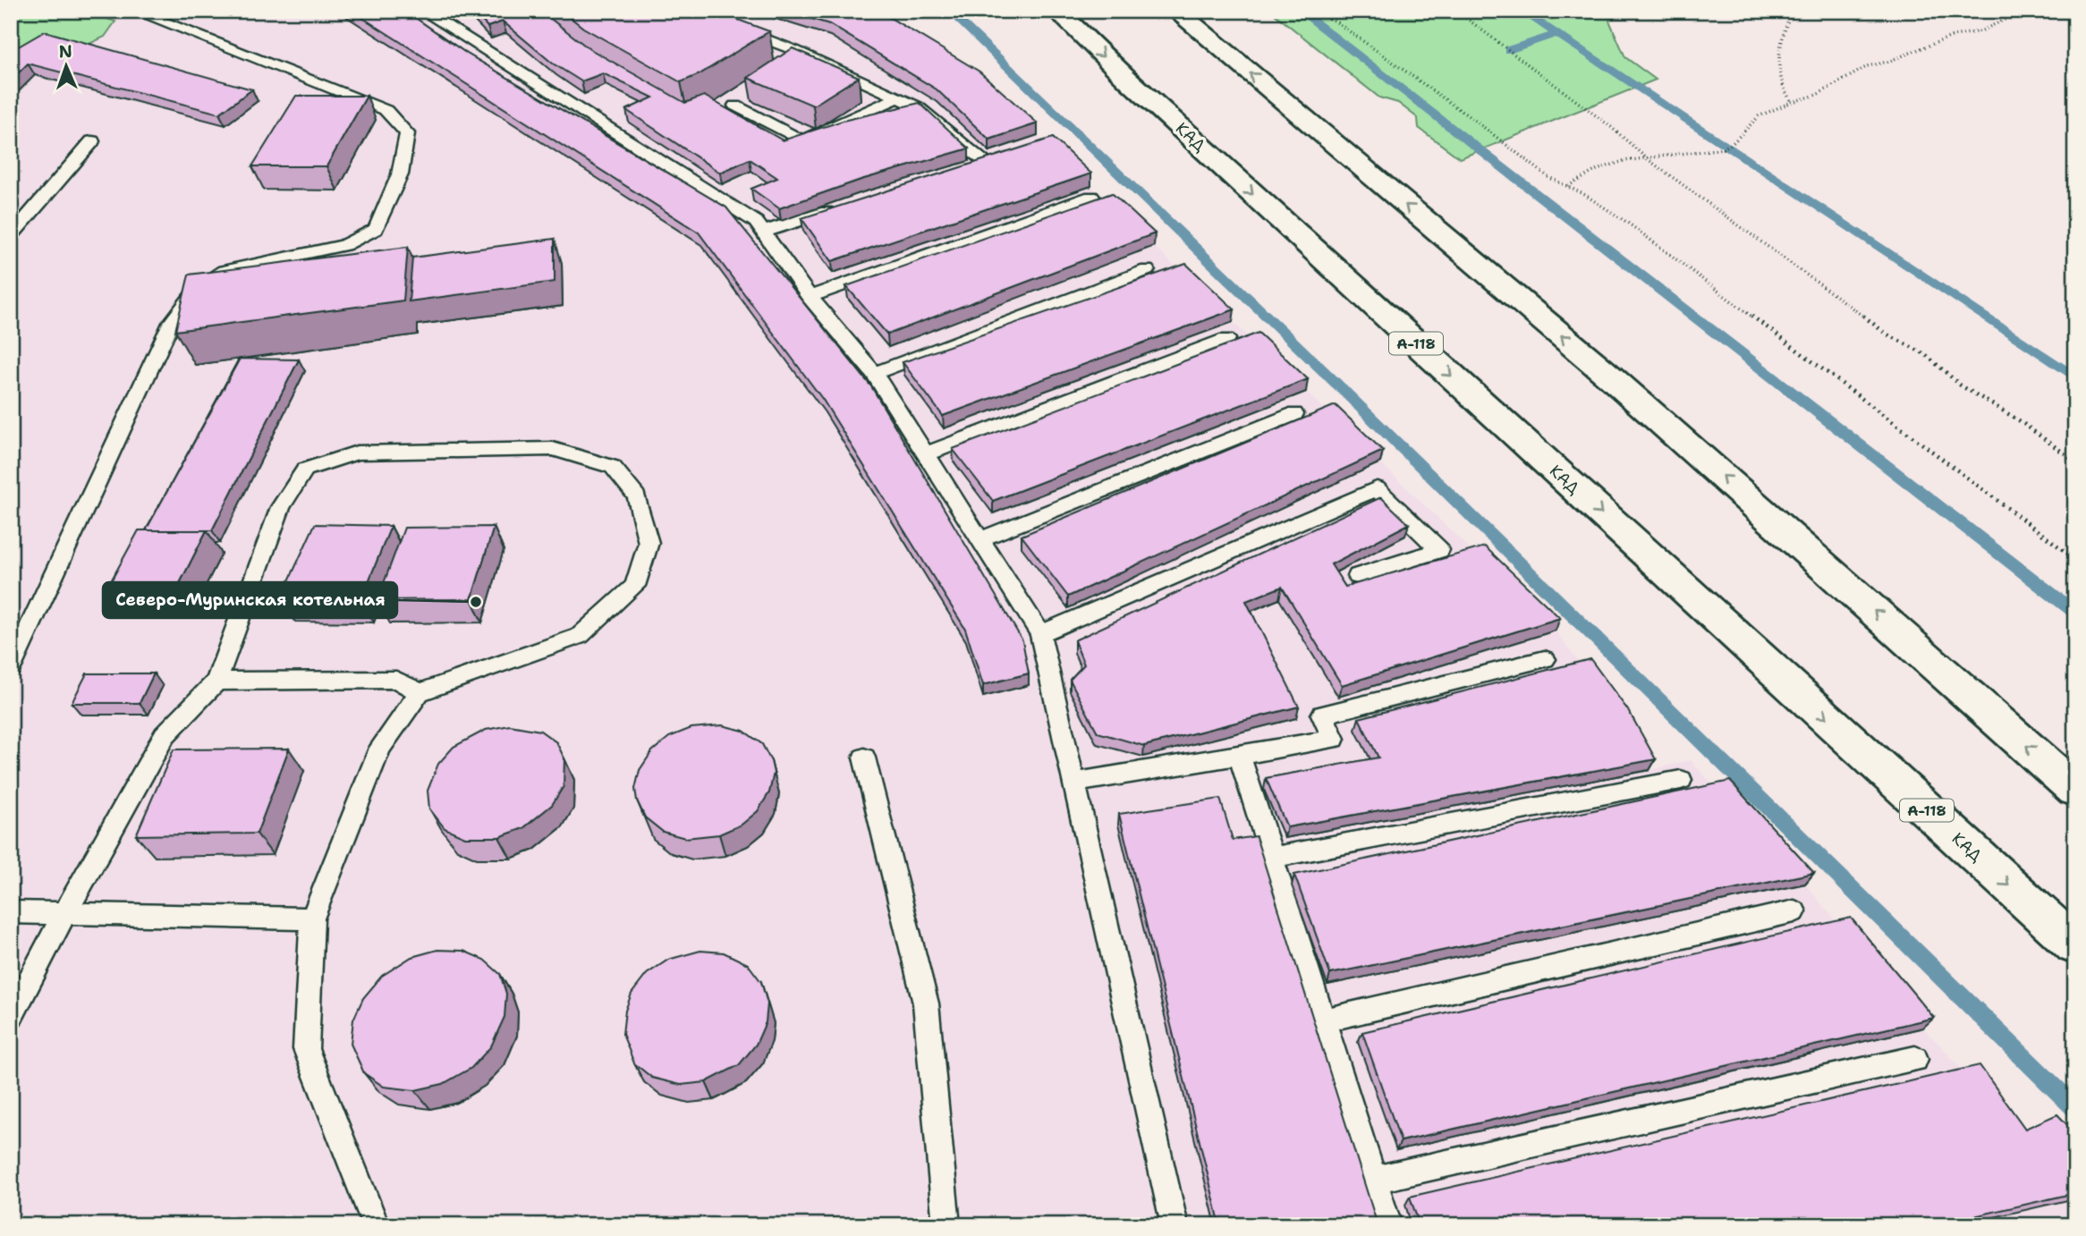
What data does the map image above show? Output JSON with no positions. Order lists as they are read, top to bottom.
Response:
{
  "streets": {
    "highway": ["КАД", "А-118"]
  },
  "places": ["Северо-Муринская котельная"],
  "north": "top"
}
